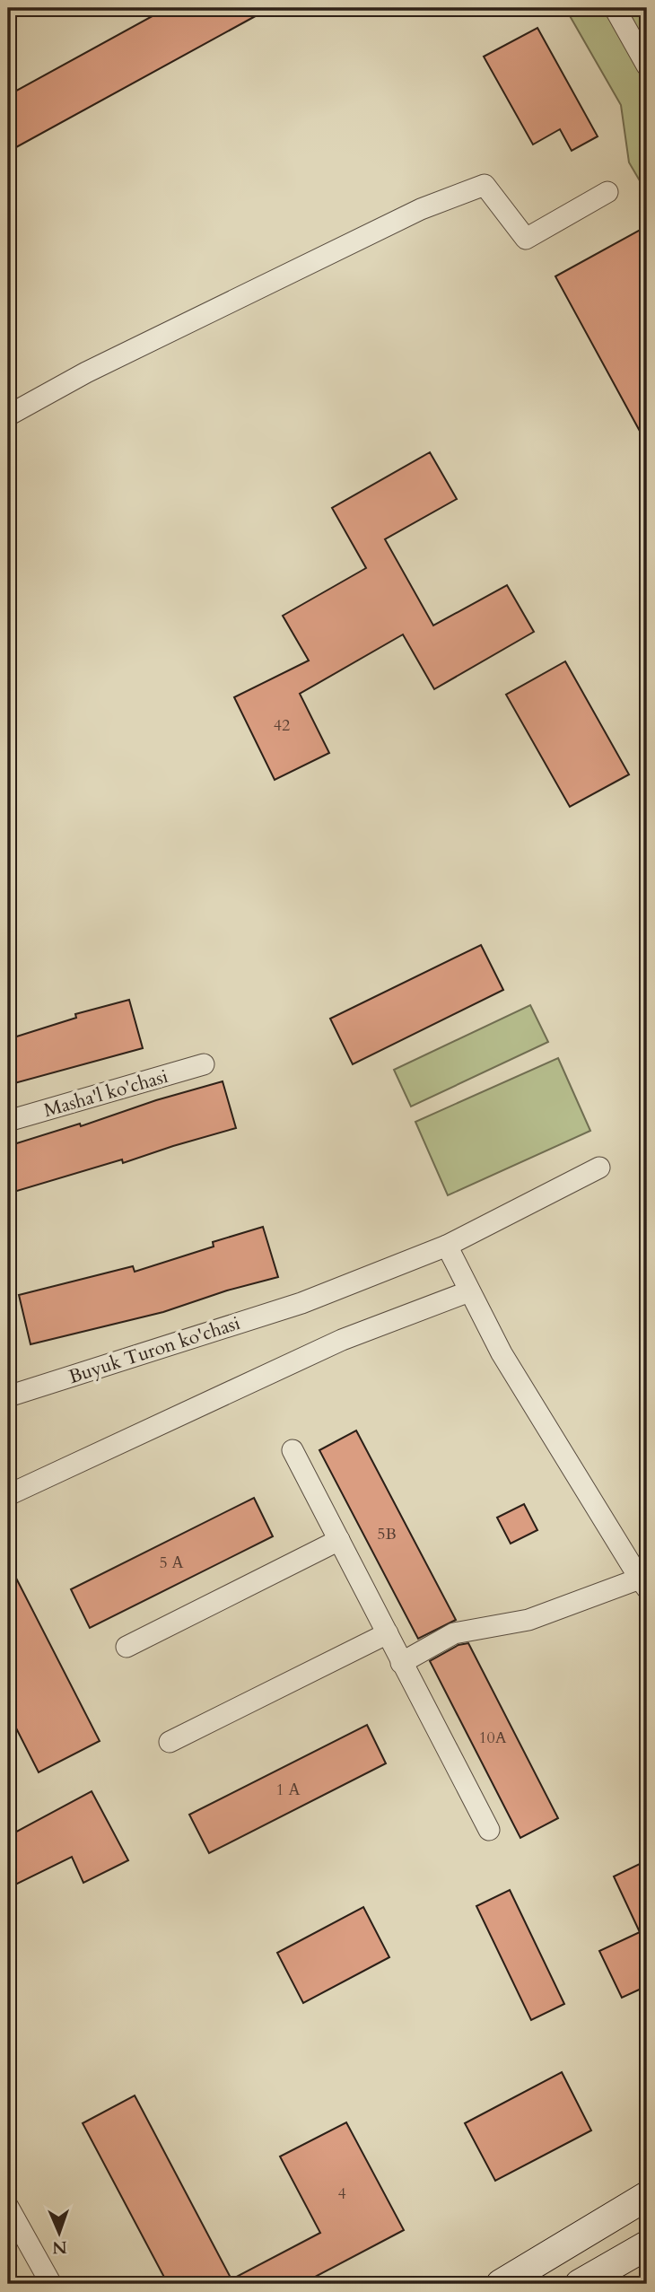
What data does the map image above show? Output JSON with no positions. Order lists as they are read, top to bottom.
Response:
{
  "streets": {
    "street": ["Masha'l ko'chasi", "Buyuk Turon ko'chasi"]
  },
  "house_numbers": [
    "42",
    "5B",
    "5 А",
    "10A",
    "1 А",
    "4"
  ],
  "north": "bottom"
}
